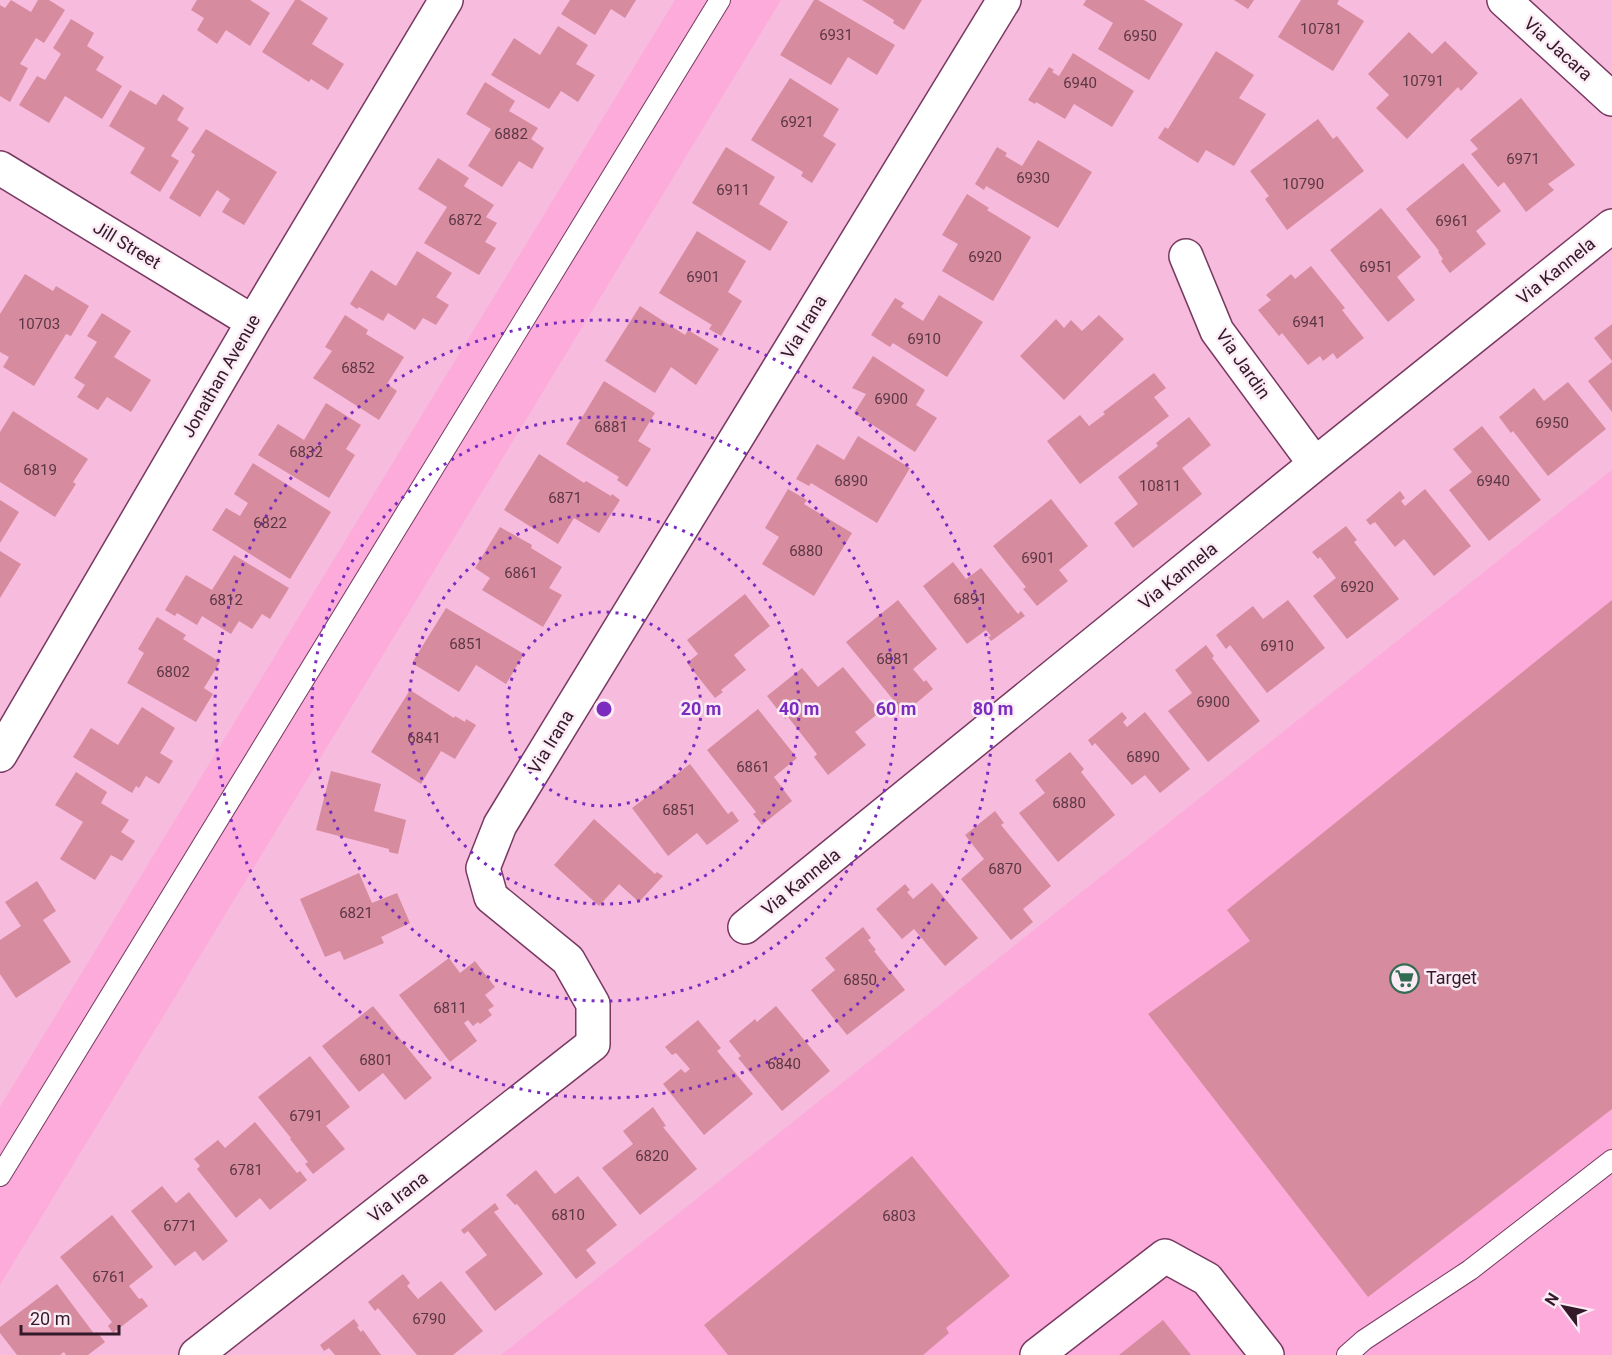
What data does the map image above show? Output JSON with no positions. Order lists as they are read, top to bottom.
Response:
{
  "streets": {
    "street": [
      "Via Jacara",
      "Jill Street",
      "Via Kannela",
      "Via Irana",
      "Via Jardin",
      "Jonathan Avenue"
    ]
  },
  "crossings": [
    ["Jill Street", "Jonathan Avenue"],
    ["Via Kannela", "Via Jardin"]
  ],
  "places": {
    "supermarket": ["Target"]
  },
  "house_numbers": [
    "10781",
    "6931",
    "6950",
    "10791",
    "6940",
    "6921",
    "6882",
    "6971",
    "6930",
    "10790",
    "6911",
    "6872",
    "6961",
    "6920",
    "6951",
    "6901",
    "6941",
    "10703",
    "6910",
    "6852",
    "6900",
    "6950",
    "6881",
    "6832",
    "6819",
    "6890",
    "6940",
    "10811",
    "6871",
    "6822",
    "6880",
    "6901",
    "6861",
    "6920",
    "6891",
    "6812",
    "6851",
    "6910",
    "6881",
    "6802",
    "6900",
    "6841",
    "6890",
    "6861",
    "6880",
    "6851",
    "6870",
    "6821",
    "6850",
    "6811",
    "6801",
    "6840",
    "6791",
    "6820",
    "6781",
    "6810",
    "6803",
    "6771",
    "6761",
    "6790"
  ],
  "scale_bar": "20 m",
  "north": "top left",
  "rings": [
    "20 m",
    "40 m",
    "60 m",
    "80 m"
  ]
}
